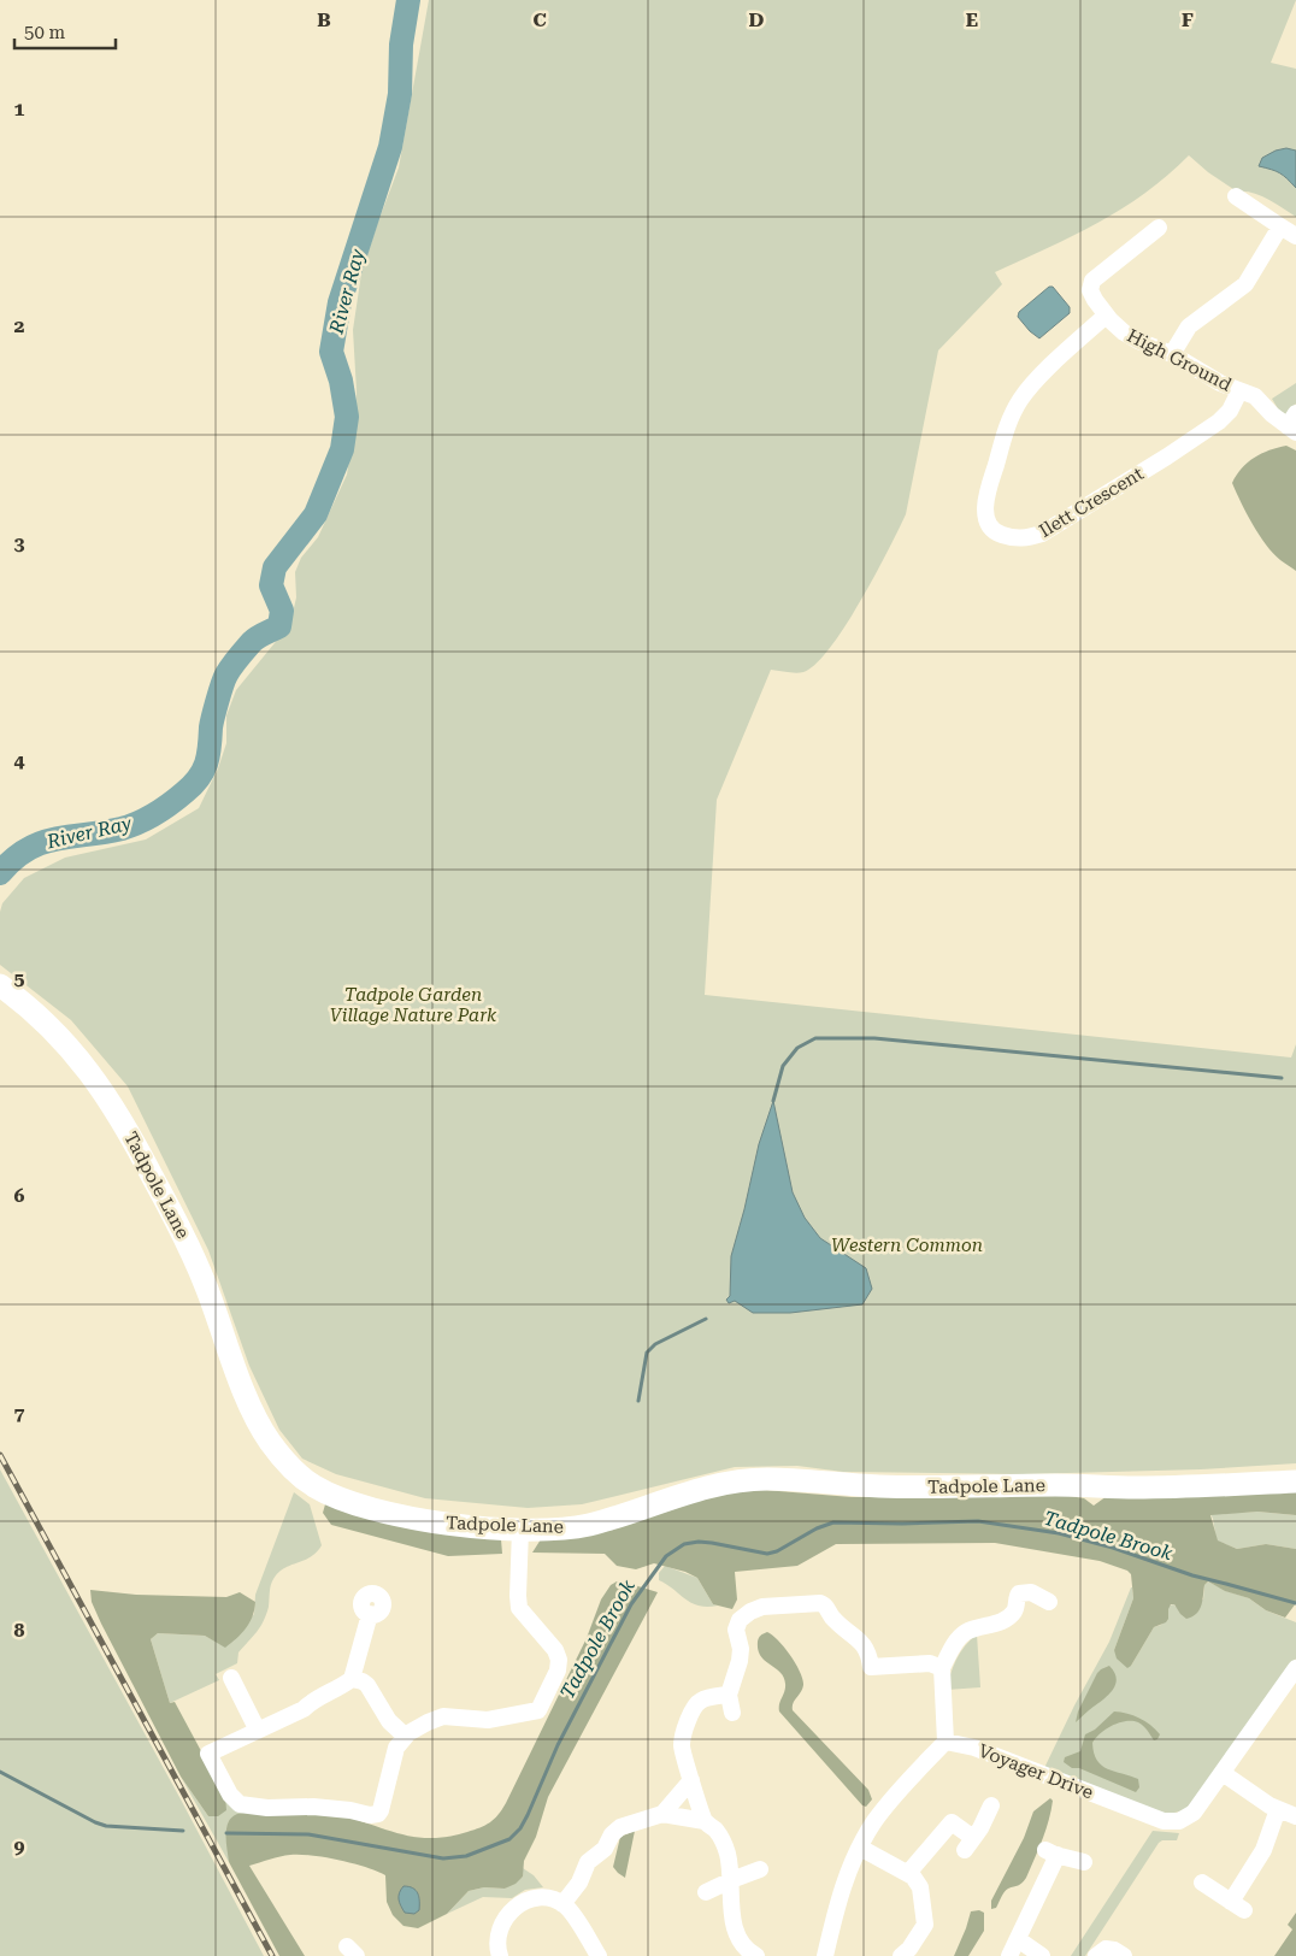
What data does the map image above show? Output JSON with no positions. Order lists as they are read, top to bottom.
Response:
{
  "streets": {
    "street": [
      "High Ground",
      "Ilett Crescent",
      "Tadpole Lane",
      "Voyager Drive"
    ]
  },
  "crossings": [
    ["High Ground", "Ilett Crescent"]
  ],
  "water": ["River Ray", "Tadpole Brook"],
  "parks": ["Tadpole Garden Village Nature Park", "Western Common"],
  "scale_bar": "50 m",
  "grid": {
    "columns": [
      "B",
      "C",
      "D",
      "E",
      "F"
    ],
    "rows": [
      "1",
      "2",
      "3",
      "4",
      "5",
      "6",
      "7",
      "8",
      "9"
    ]
  }
}
